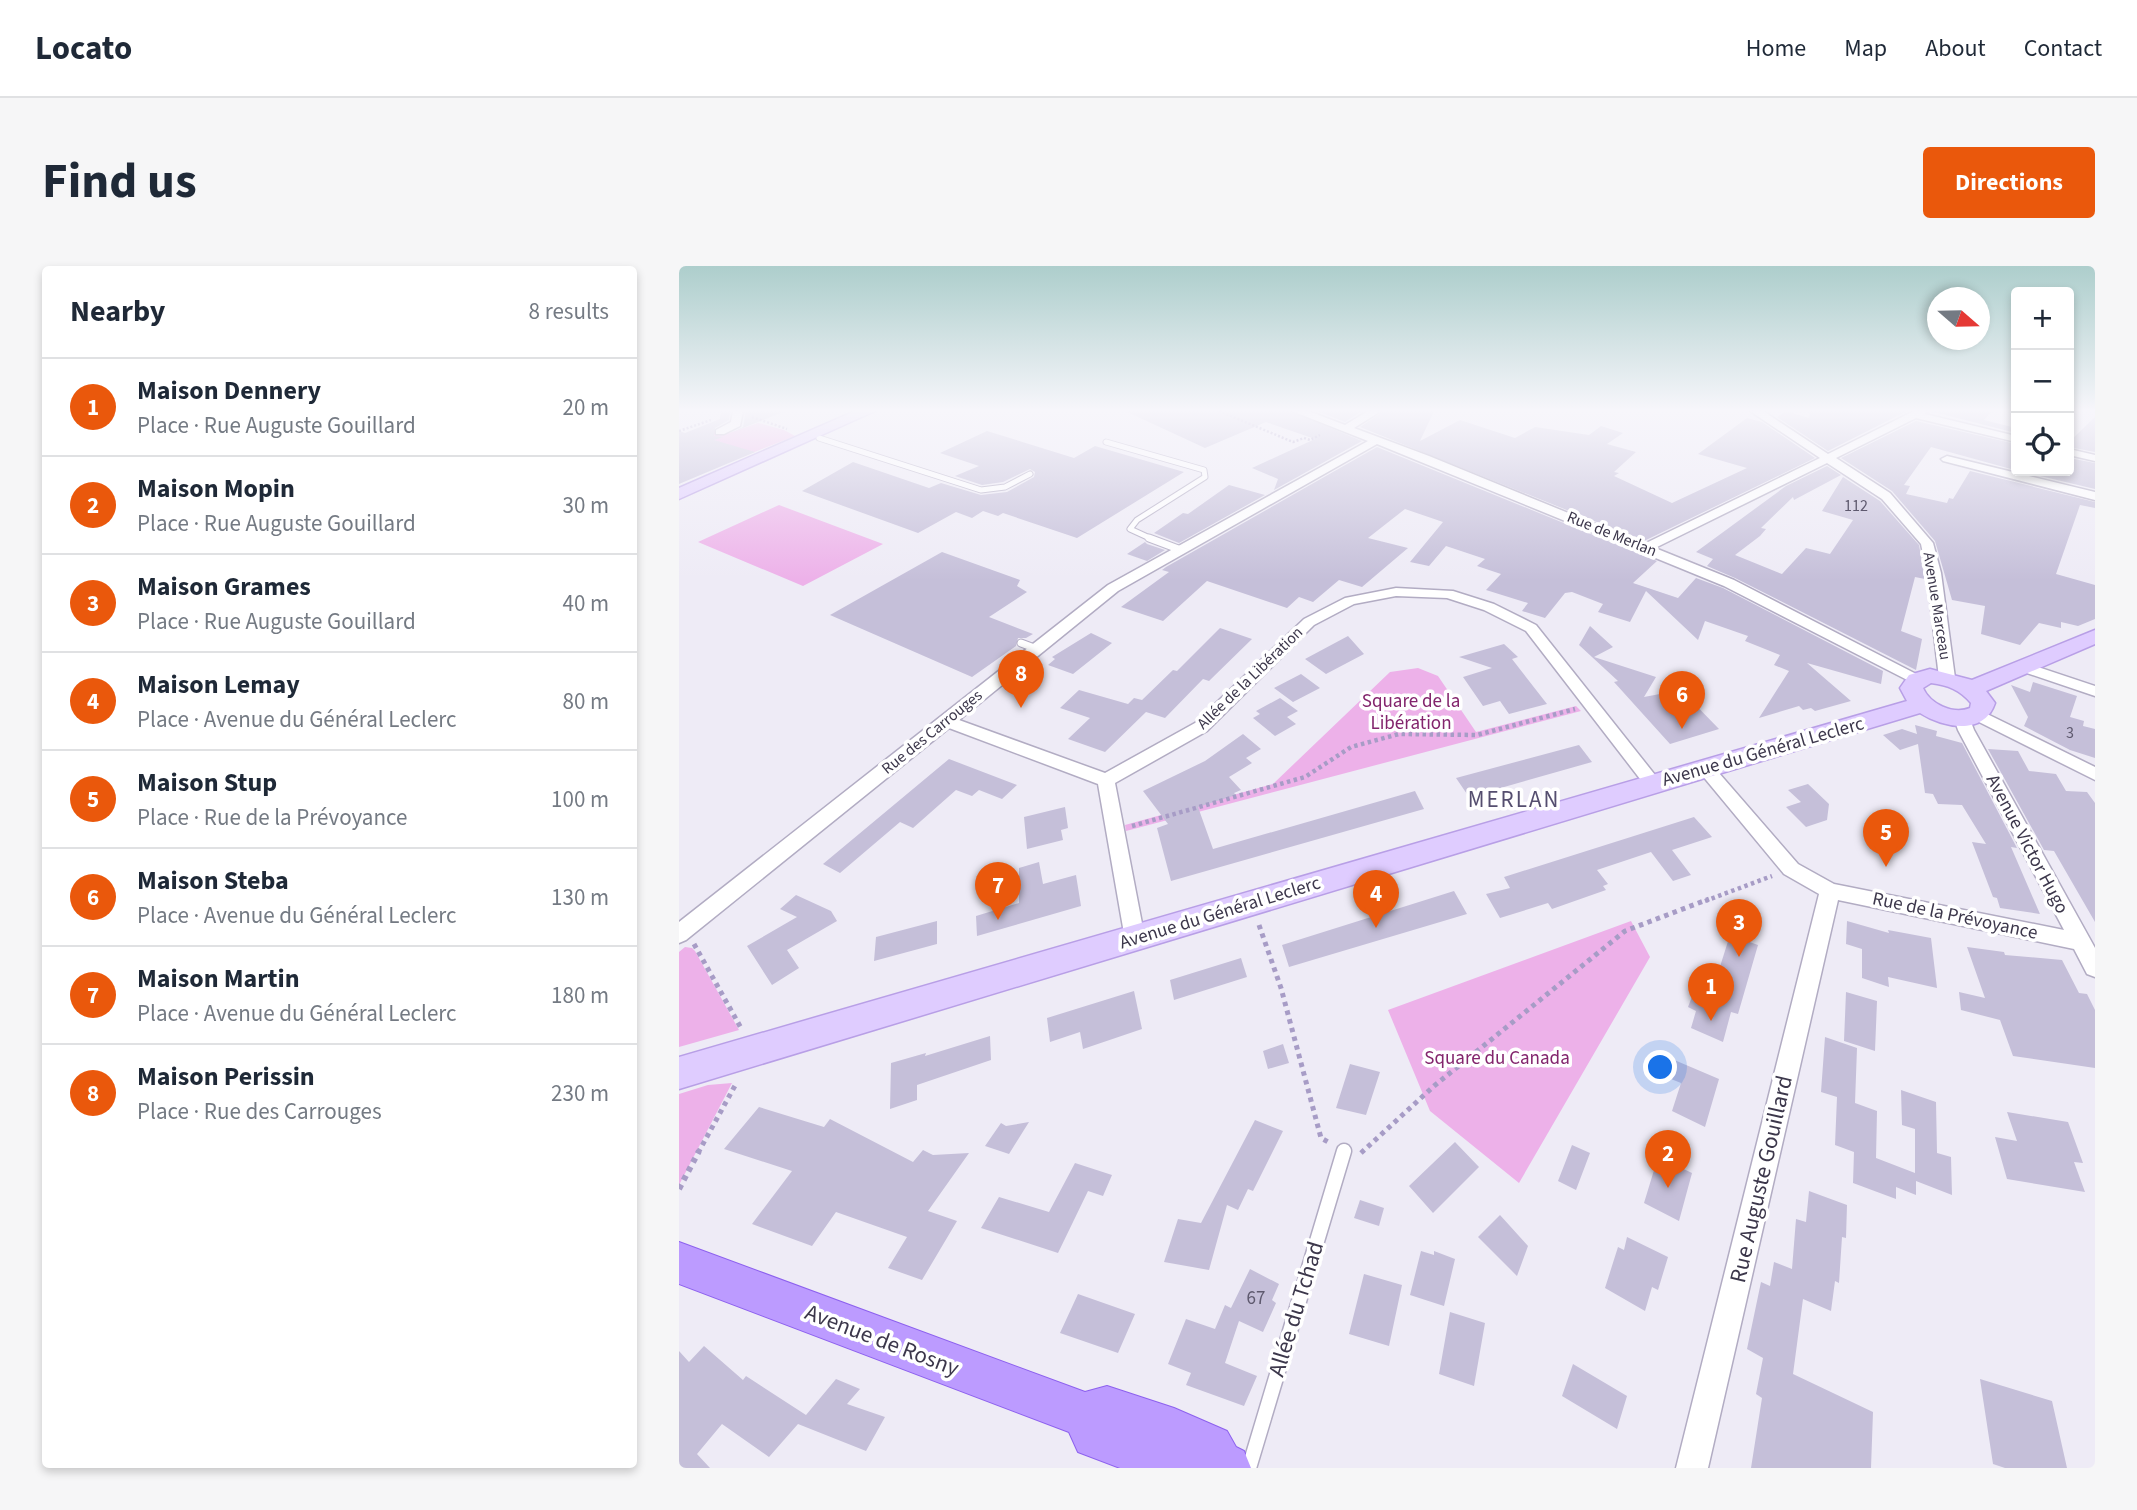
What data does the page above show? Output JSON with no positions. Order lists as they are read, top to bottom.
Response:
{
  "streets": {
    "main road": ["Avenue de Rosny"],
    "street": [
      "Rue de Merlan",
      "Avenue Marceau",
      "Allée de la Libération",
      "Rue des Carrouges",
      "Avenue du Général Leclerc",
      "Avenue Victor Hugo",
      "Rue de la Prévoyance",
      "Rue Auguste Gouillard"
    ],
    "lane": ["Allée du Tchad"]
  },
  "crossings": [
    ["Rue de Merlan", "Avenue du Général Leclerc"],
    ["Avenue Marceau", "Avenue du Général Leclerc"],
    ["Allée de la Libération", "Avenue du Général Leclerc"],
    ["Avenue Victor Hugo", "Rue de la Prévoyance"],
    ["Rue de la Prévoyance", "Rue Auguste Gouillard"],
    ["Allée du Tchad", "Avenue de Rosny"]
  ],
  "districts": ["MERLAN"],
  "parks": ["Square de la Libération", "Square du Canada"],
  "house_numbers": ["112", "3", "67"],
  "north": "right",
  "page": {
    "header": "Locato",
    "nav": [
      "Home",
      "Map",
      "About",
      "Contact"
    ],
    "title": "Find us",
    "buttons": "Directions",
    "heading": ["Nearby", "8 results"],
    "map_buttons": ["+", "−"],
    "list": [
      {
        "mark": "1",
        "name": "Maison Dennery",
        "note": "Place · Rue Auguste Gouillard",
        "value": "20 m"
      },
      {
        "mark": "2",
        "name": "Maison Mopin",
        "note": "Place · Rue Auguste Gouillard",
        "value": "30 m"
      },
      {
        "mark": "3",
        "name": "Maison Grames",
        "note": "Place · Rue Auguste Gouillard",
        "value": "40 m"
      },
      {
        "mark": "4",
        "name": "Maison Lemay",
        "note": "Place · Avenue du Général Leclerc",
        "value": "80 m"
      },
      {
        "mark": "5",
        "name": "Maison Stup",
        "note": "Place · Rue de la Prévoyance",
        "value": "100 m"
      },
      {
        "mark": "6",
        "name": "Maison Steba",
        "note": "Place · Avenue du Général Leclerc",
        "value": "130 m"
      },
      {
        "mark": "7",
        "name": "Maison Martin",
        "note": "Place · Avenue du Général Leclerc",
        "value": "180 m"
      },
      {
        "mark": "8",
        "name": "Maison Perissin",
        "note": "Place · Rue des Carrouges",
        "value": "230 m"
      }
    ],
    "pins": [
      "8",
      "6",
      "5",
      "7",
      "4",
      "3",
      "1",
      "2"
    ]
  }
}
